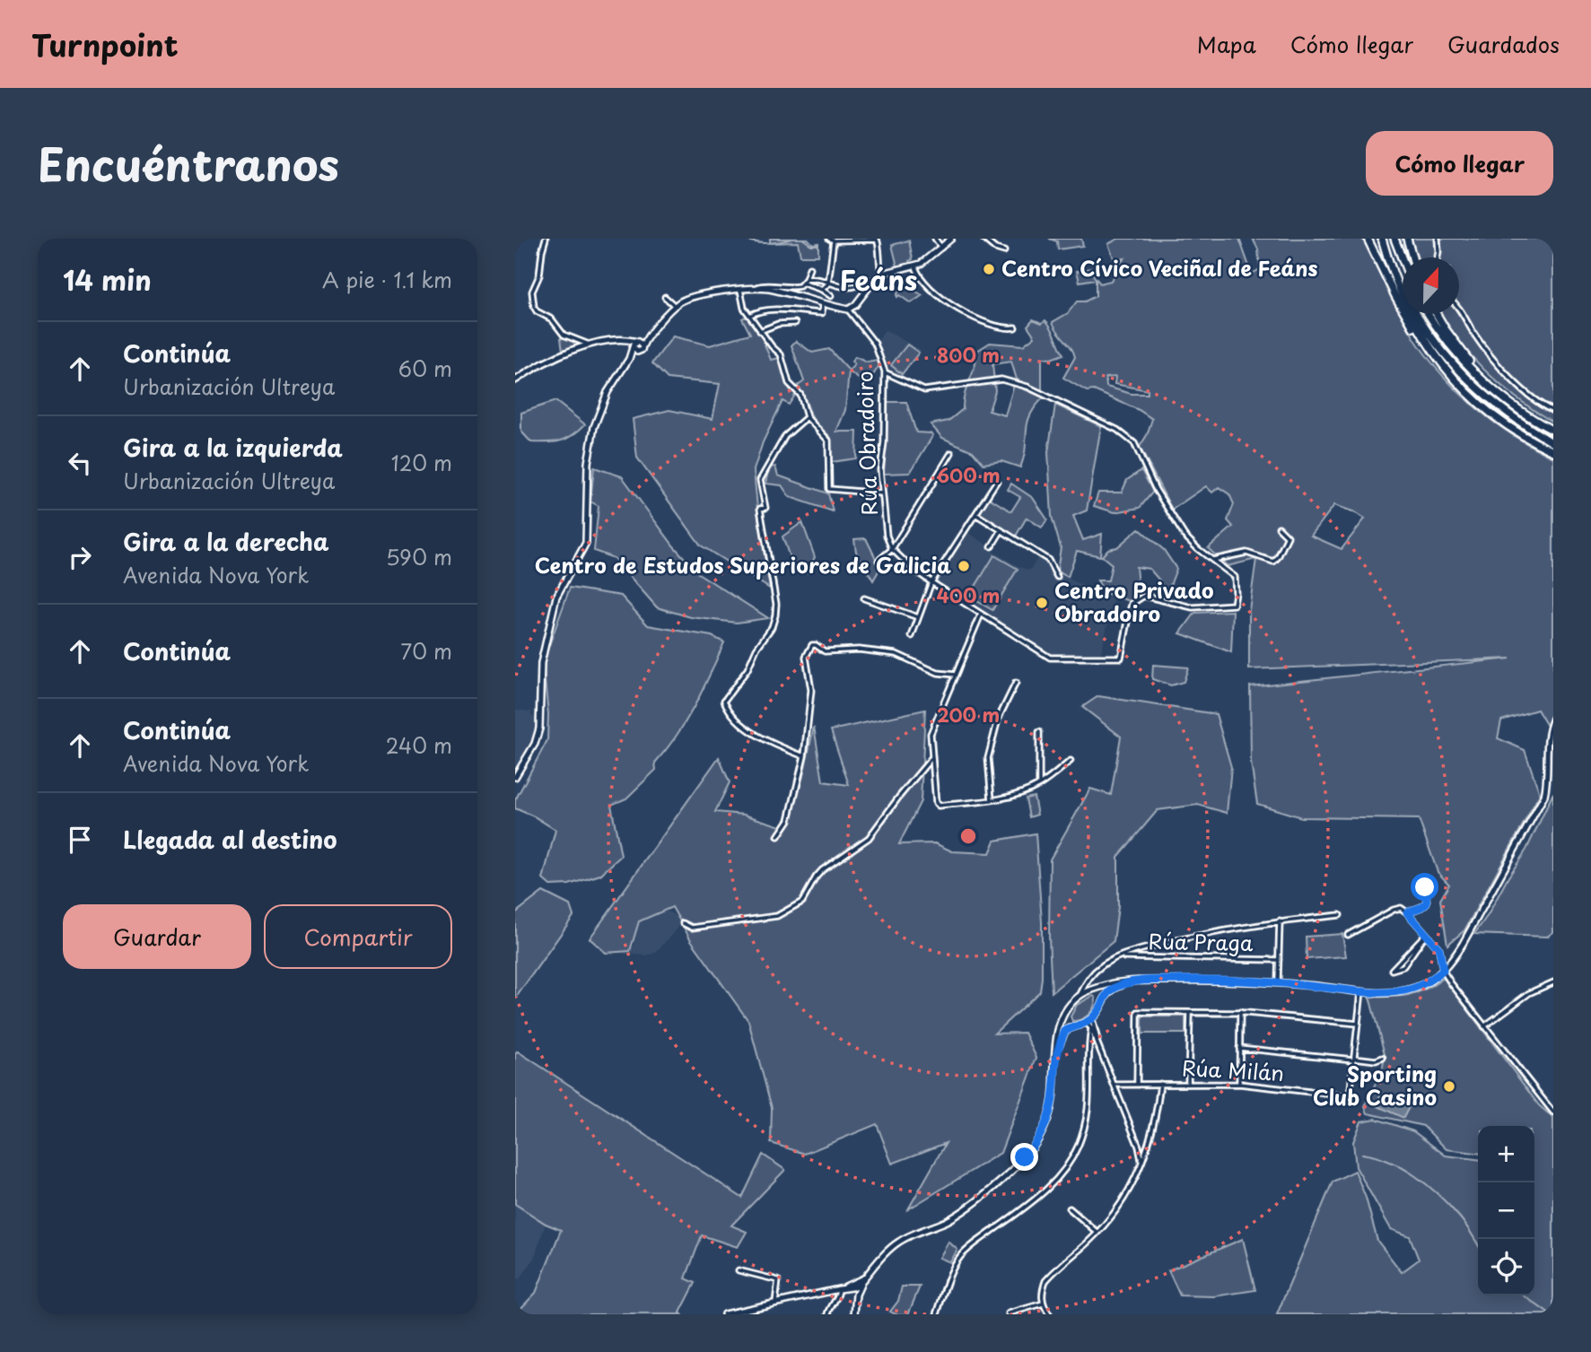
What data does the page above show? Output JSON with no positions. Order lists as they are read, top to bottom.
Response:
{
  "streets": {
    "street": ["Rúa Obradoiro", "Rúa Praga", "Rúa Milán"]
  },
  "districts": ["Feáns"],
  "places": [
    "Centro Cívico Veciñal de Feáns",
    "Centro de Estudos Superiores de Galicia",
    "Centro Privado Obradoiro",
    "Sporting Club Casino"
  ],
  "north": "top",
  "page": {
    "header": "Turnpoint",
    "nav": ["Mapa", "Cómo llegar", "Guardados"],
    "title": "Encuéntranos",
    "buttons": [
      "Cómo llegar",
      ["Guardar", "Compartir"]
    ],
    "heading": ["14 min", "A pie · 1.1 km"],
    "list": [
      ["Continúa", "Urbanización Ultreya", "60 m"],
      ["Gira a la izquierda", "Urbanización Ultreya", "120 m"],
      ["Gira a la derecha", "Avenida Nova York", "590 m"],
      ["Continúa", "70 m"],
      ["Continúa", "Avenida Nova York", "240 m"],
      "Llegada al destino"
    ],
    "map_buttons": ["+", "−"]
  },
  "rings": [
    "800 m",
    "600 m",
    "400 m",
    "200 m"
  ]
}
